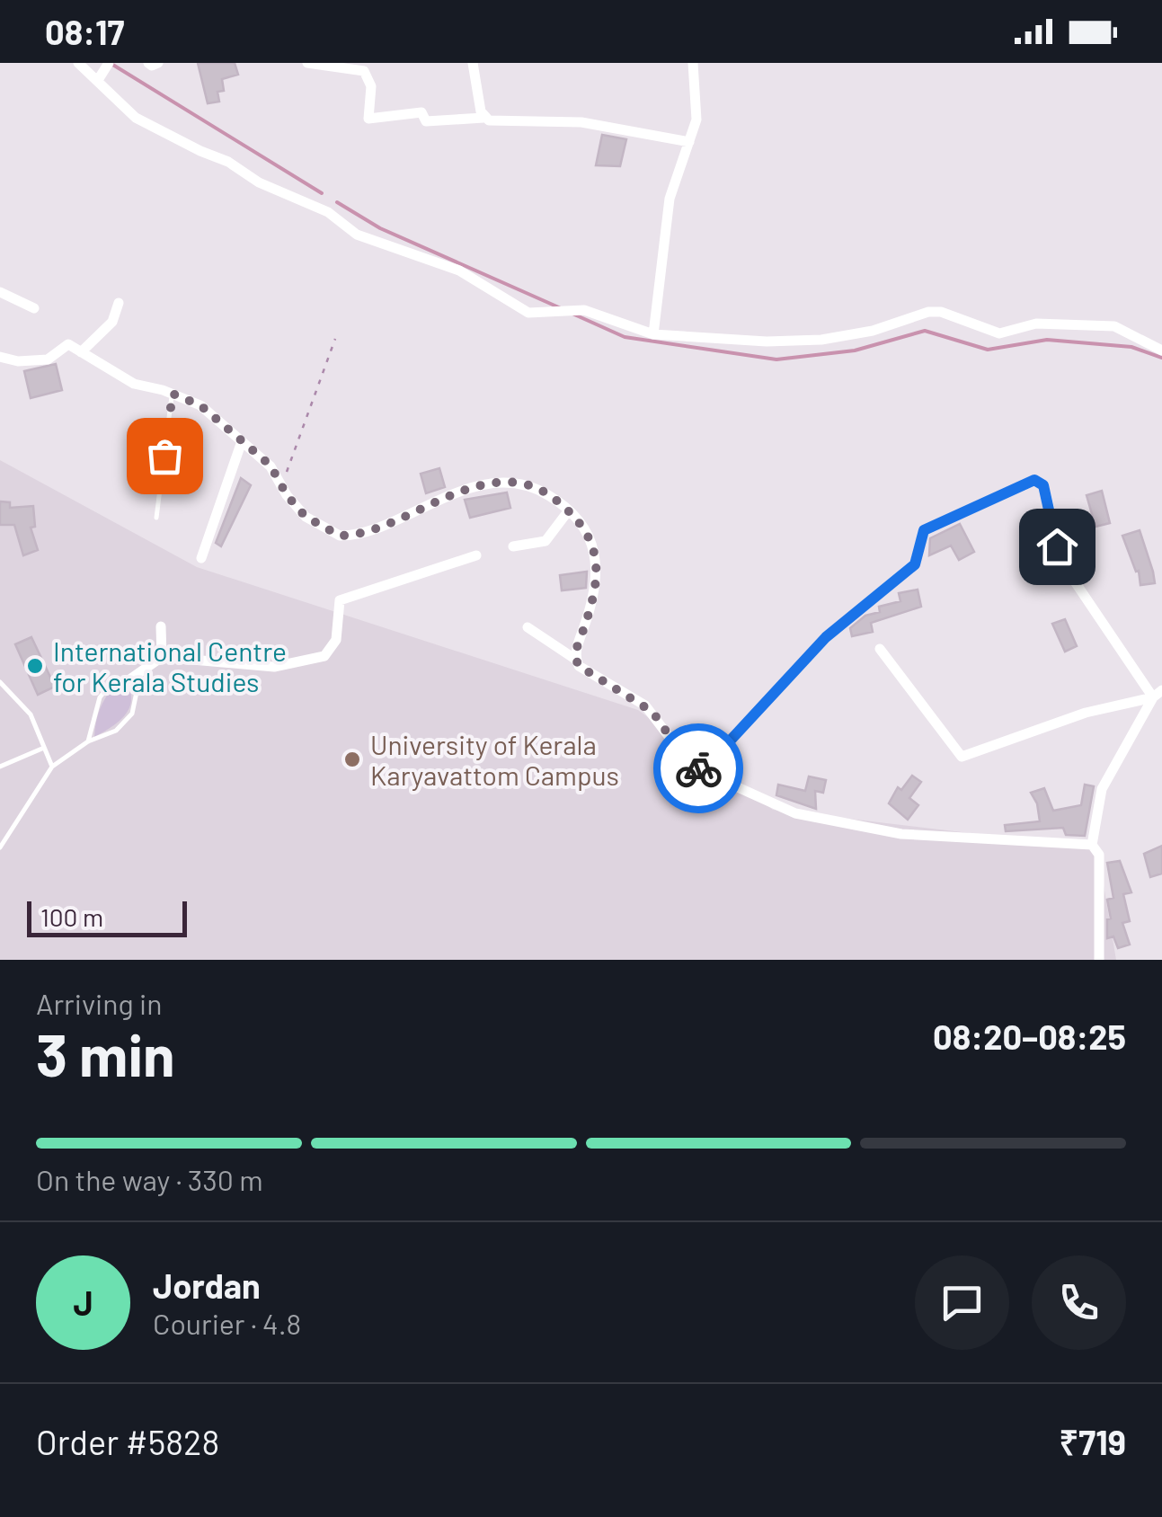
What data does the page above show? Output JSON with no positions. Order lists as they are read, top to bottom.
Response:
{
  "places": ["International Centre for Kerala Studies", "University of Kerala Karyavattom Campus"],
  "scale_bar": "100 m",
  "page": {
    "status": "08:17",
    "scale": "100 m",
    "heading": ["3 min", "Arriving in", "08:20–08:25"],
    "panel": [
      "Jordan",
      "Courier · 4.8",
      "Order #5828",
      "₹719"
    ],
    "bar": "On the way · 330 m",
    "round": "J"
  }
}
